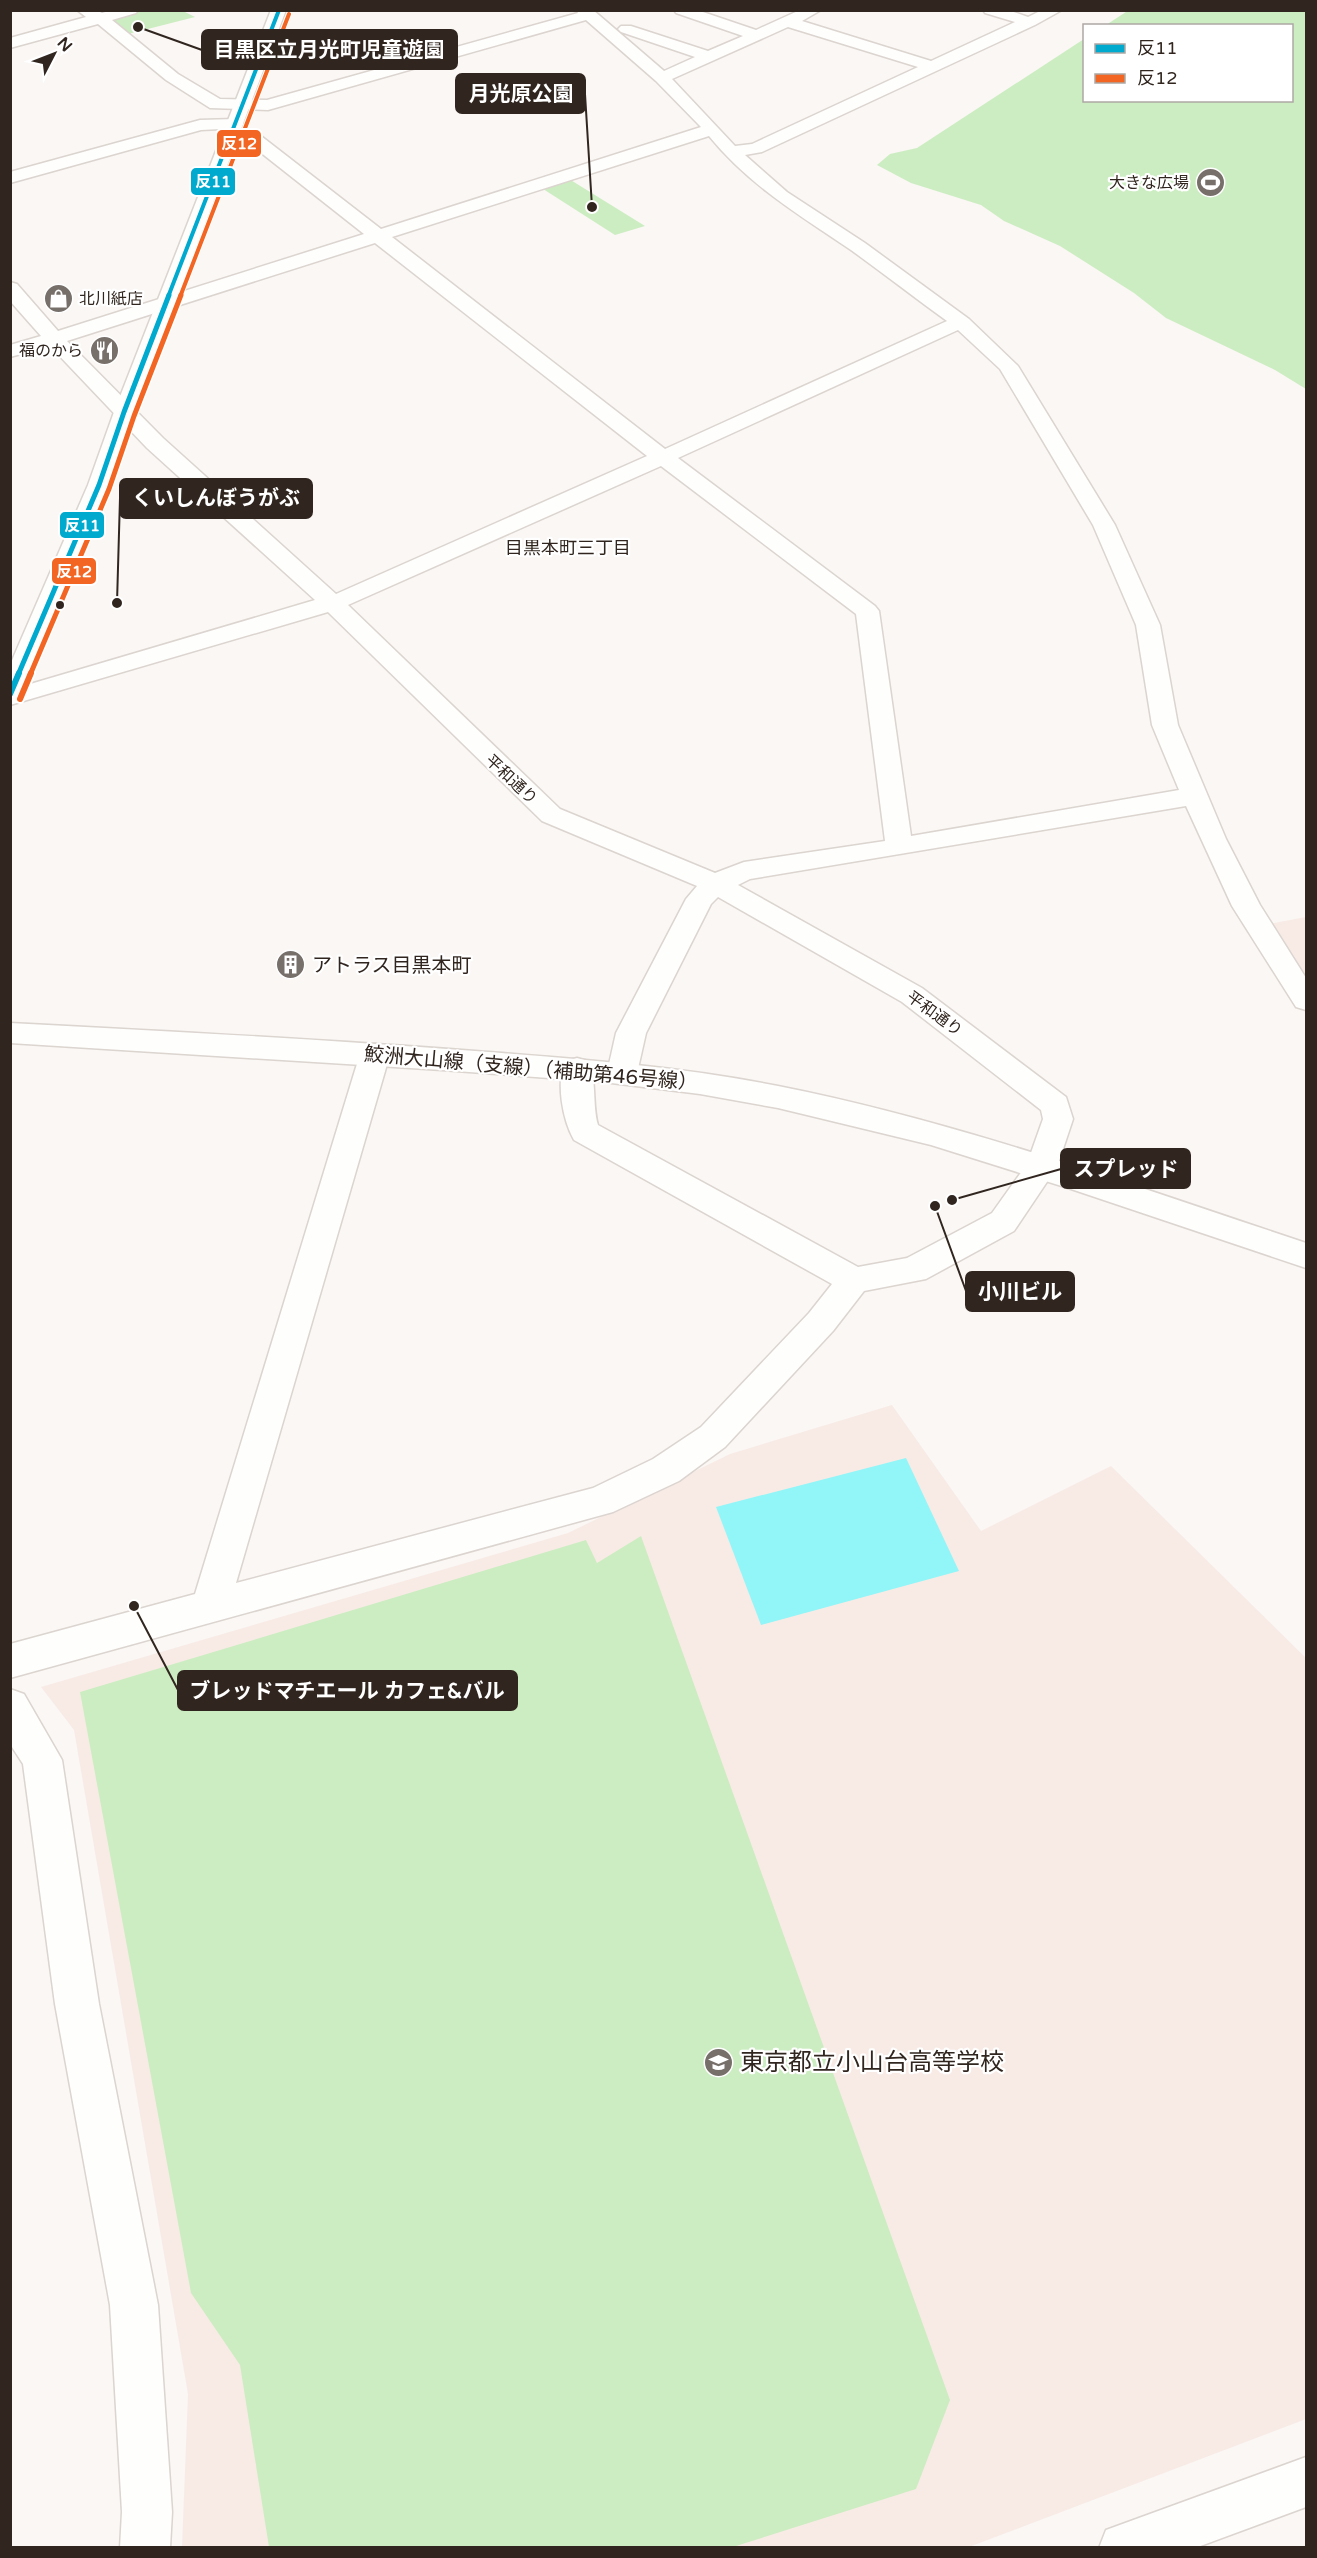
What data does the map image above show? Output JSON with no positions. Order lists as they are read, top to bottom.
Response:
{
  "streets": {
    "street": ["平和通り", "鮫洲大山線（支線）（補助第46号線）"]
  },
  "crossings": [
    ["平和通り", "鮫洲大山線（支線）（補助第46号線）"]
  ],
  "districts": ["目黒本町三丁目"],
  "places": {
    "other": [
      "目黒区立月光町児童遊園",
      "月光原公園",
      "くいしんぼうがぶ",
      "スプレッド",
      "小川ビル",
      "ブレッドマチエール カフェ&バル"
    ],
    "sports": ["大きな広場"],
    "shop": ["北川紙店"],
    "restaurant": ["福のから"],
    "building": ["アトラス目黒本町"],
    "school or university": ["東京都立小山台高等学校"]
  },
  "lines": ["transit line 反11", "transit line 反12"],
  "legend": ["反11", "反12"],
  "north": "top right"
}
